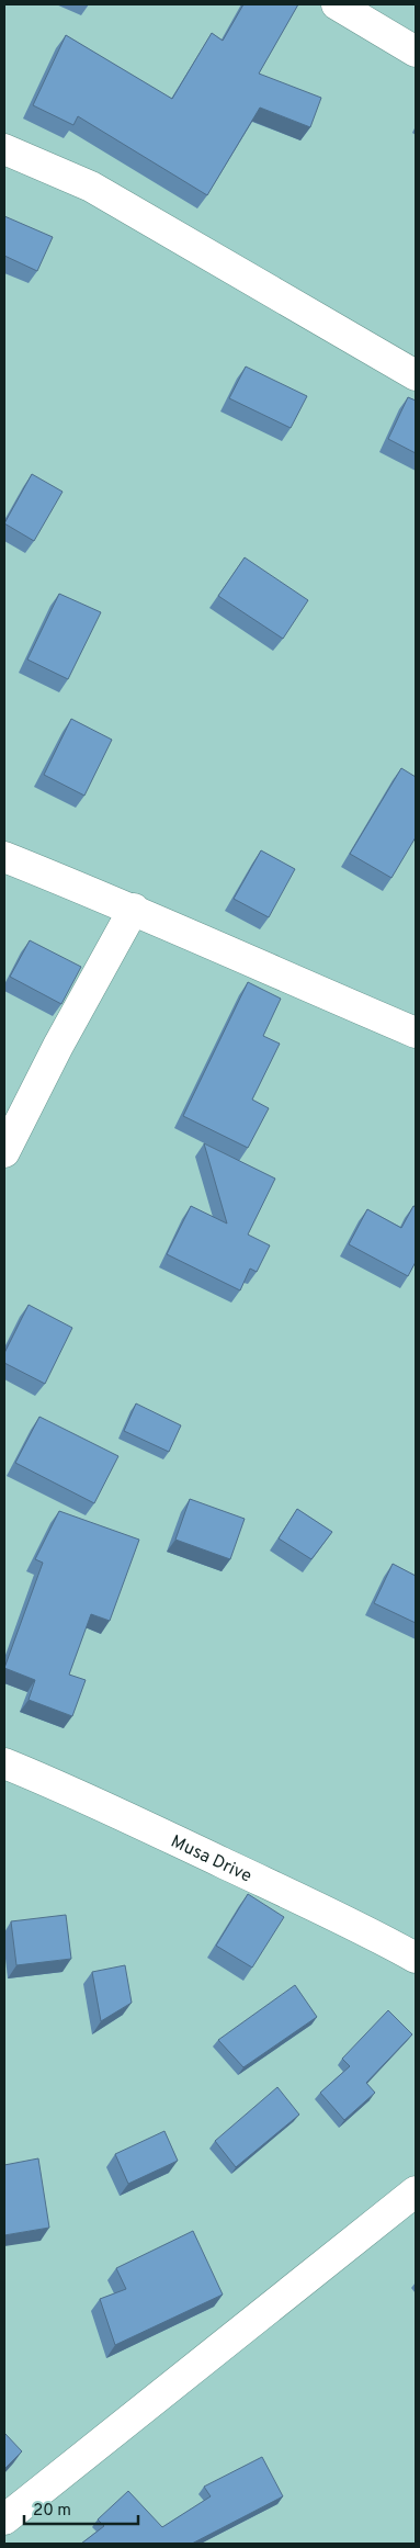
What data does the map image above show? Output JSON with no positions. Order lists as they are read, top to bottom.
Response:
{
  "streets": {
    "street": ["Musa Drive"]
  },
  "scale_bar": "20 m"
}
